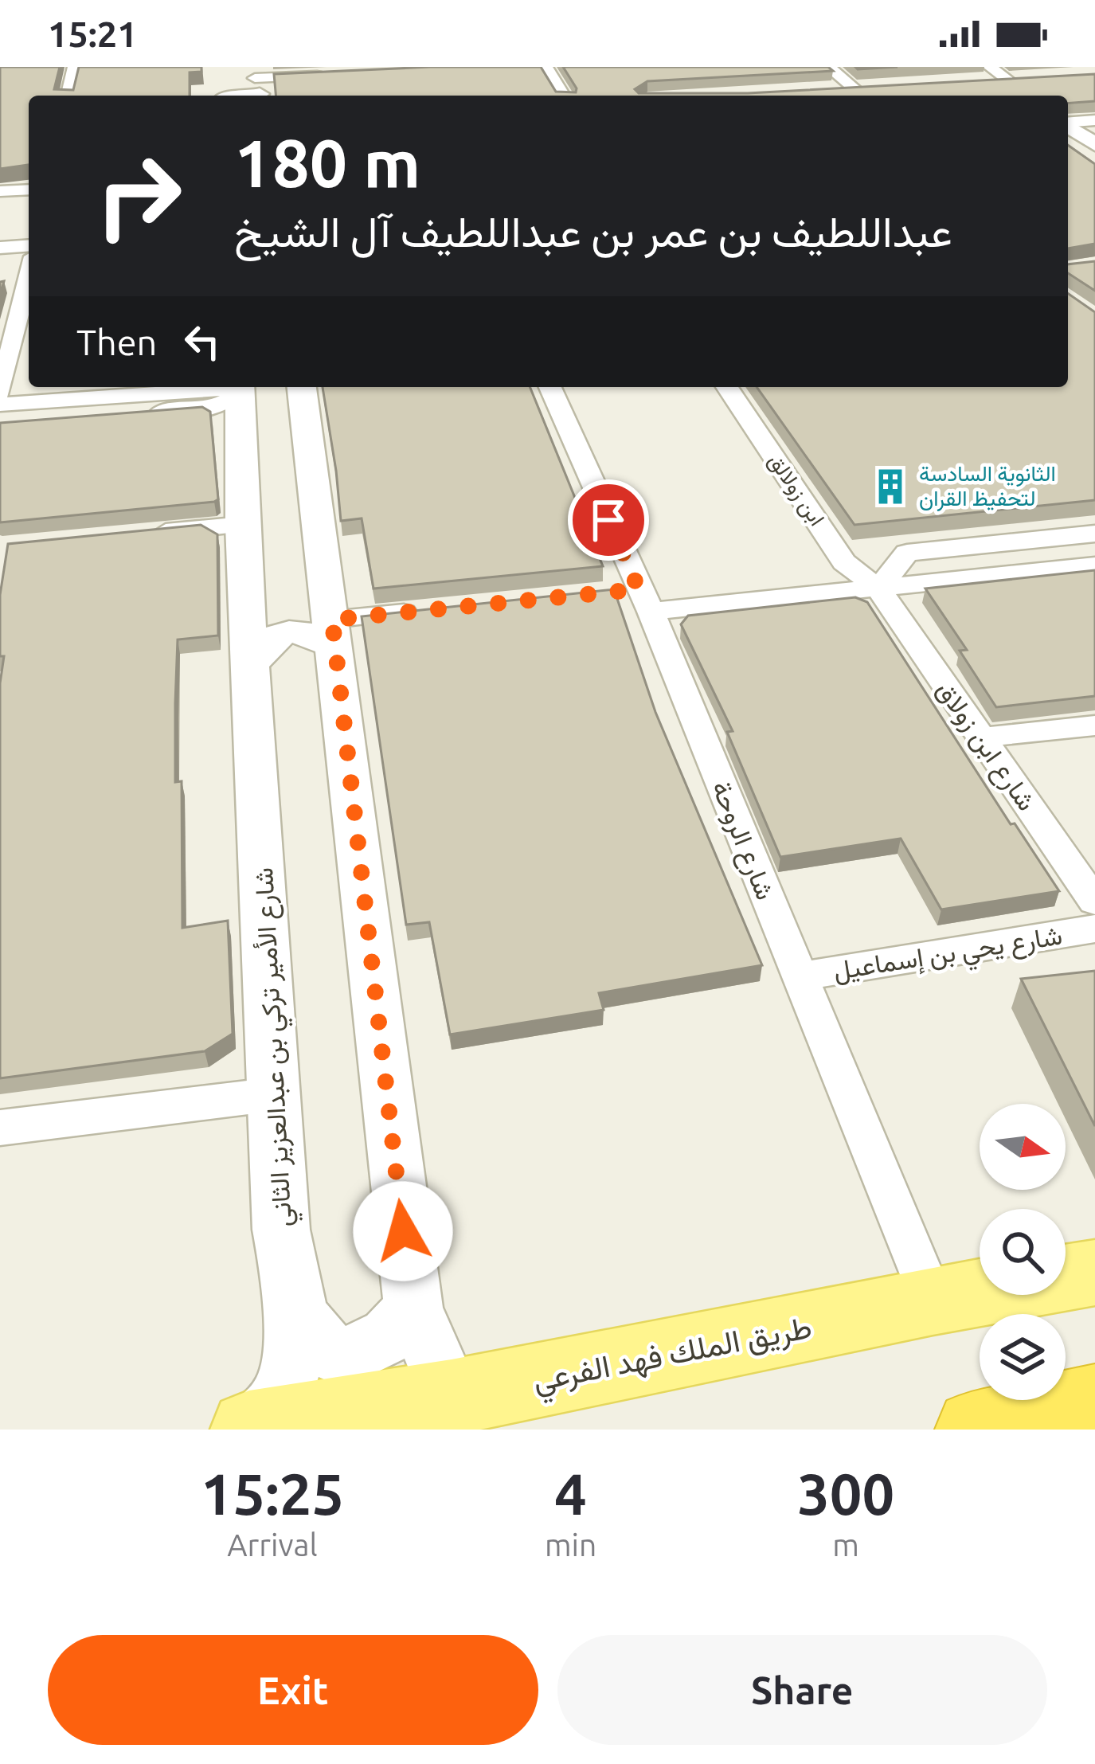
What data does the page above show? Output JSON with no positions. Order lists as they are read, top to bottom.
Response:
{
  "streets": {
    "main road": ["طريق الملك فهد الفرعي"],
    "street": [
      "ابن زولالق",
      "شارع ابن زولاق",
      "شارع الروحة",
      "شارع يحي بن إسماعيل",
      "شارع الأمير تركي بن عبدالعزيز الثاني"
    ]
  },
  "crossings": [
    ["ابن زولالق", "شارع ابن زولاق"],
    ["شارع الروحة", "شارع يحي بن إسماعيل"],
    ["شارع الروحة", "طريق الملك فهد الفرعي"]
  ],
  "places": {
    "building": ["الثانوية السادسة لتحفيظ القران"]
  },
  "north": "right",
  "page": {
    "status": "15:21",
    "turn": ["180 m", "عبداللطيف بن عمر بن عبداللطيف آل الشيخ"],
    "then": "Then",
    "eta": [
      "15:25",
      "Arrival",
      "4",
      "min",
      "300",
      "m"
    ],
    "buttons": ["Exit", "Share"]
  }
}
